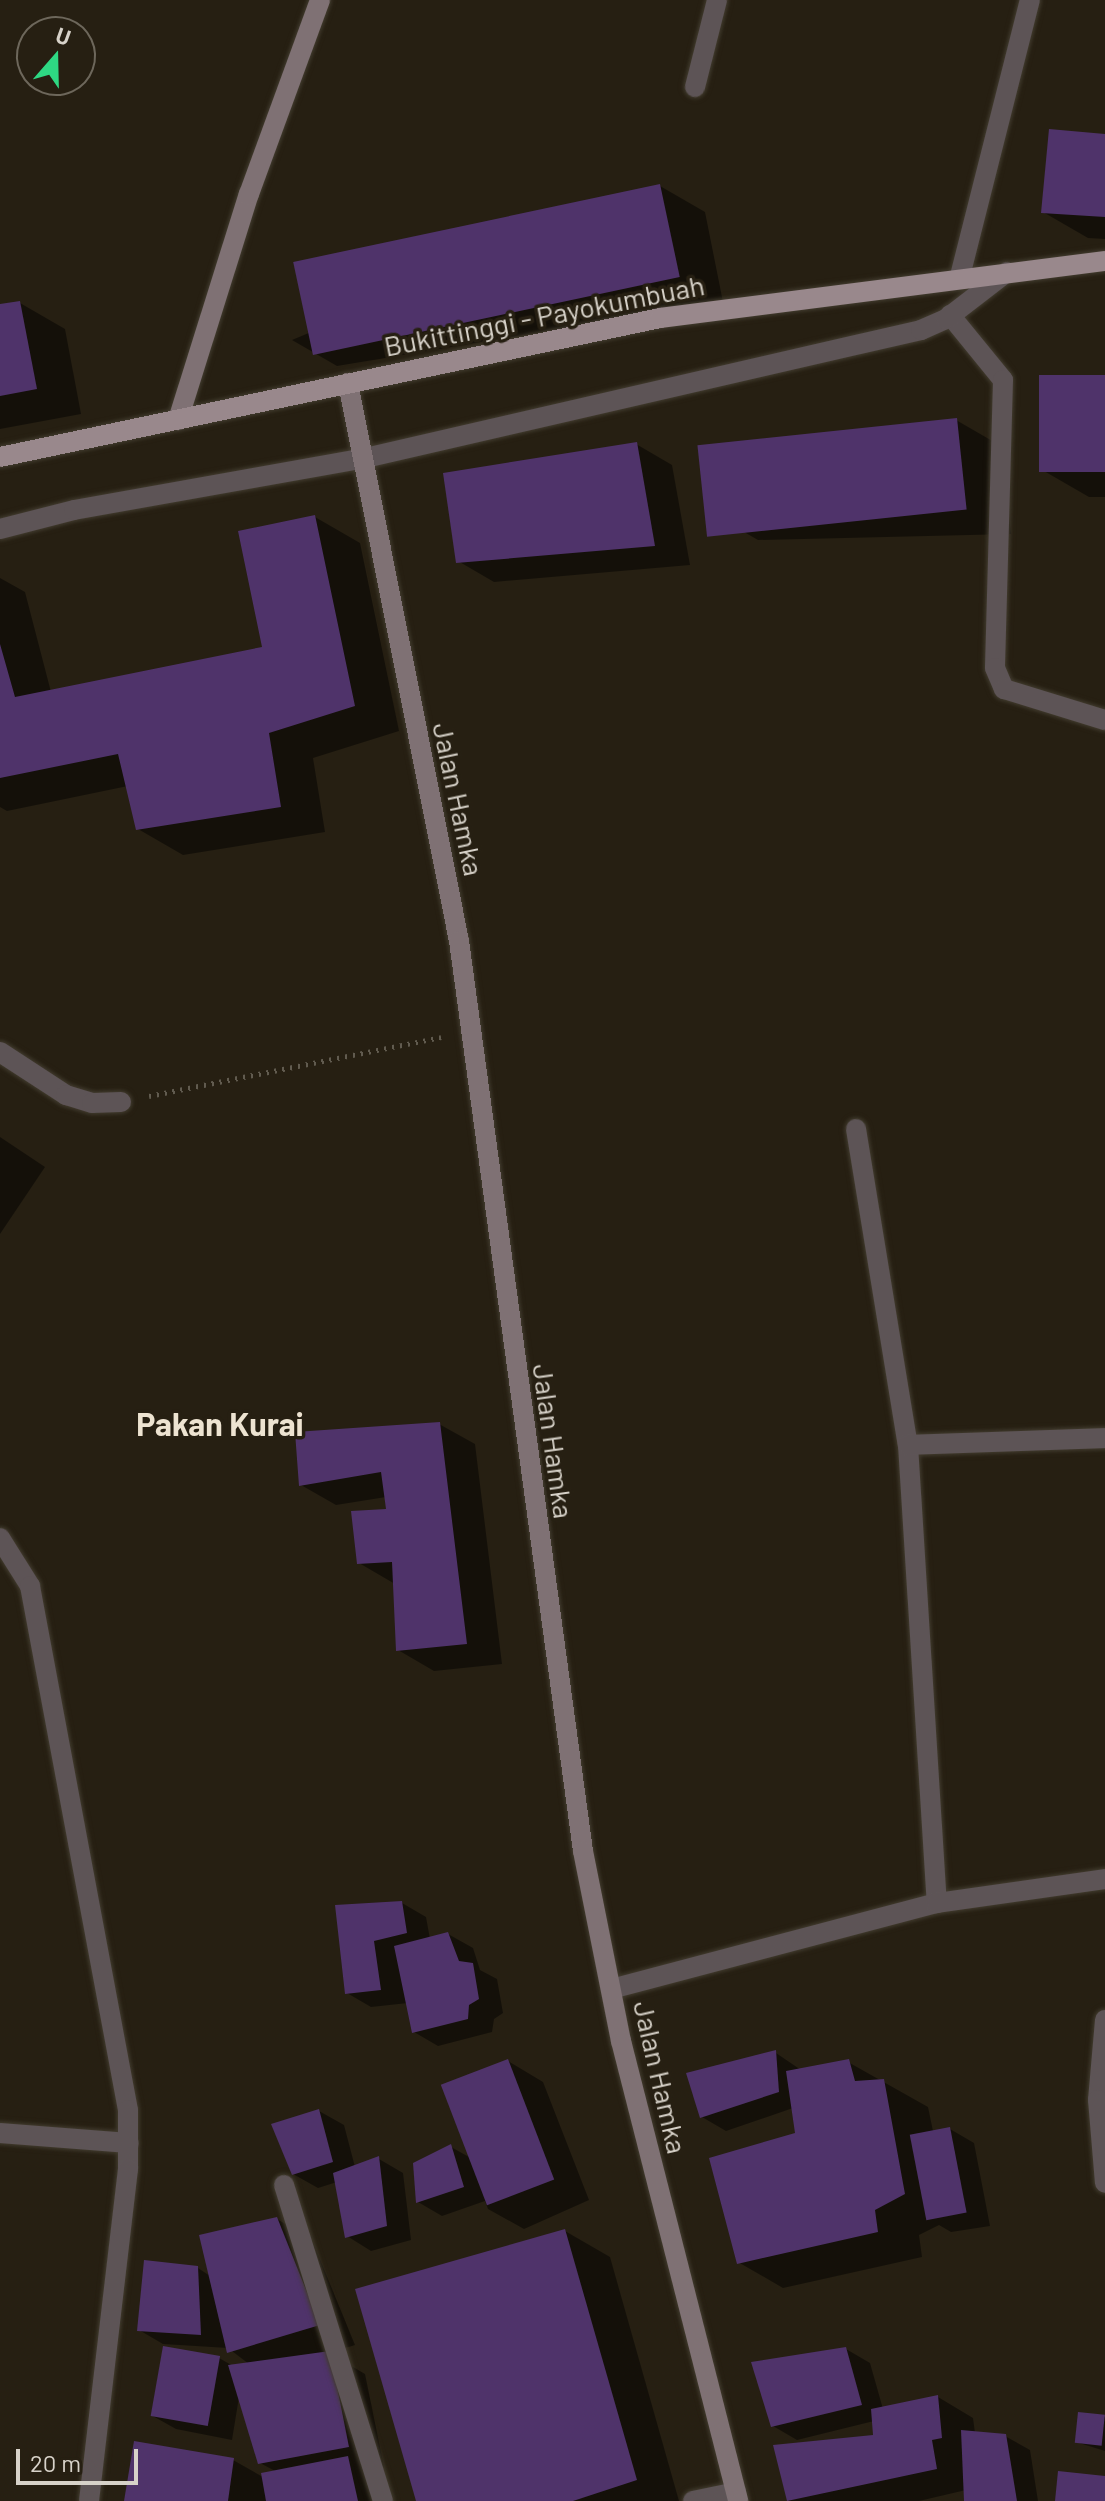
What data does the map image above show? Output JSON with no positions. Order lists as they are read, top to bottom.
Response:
{
  "streets": {
    "main road": ["Bukittinggi - Payokumbuah"],
    "street": ["Jalan Hamka"]
  },
  "crossings": [
    ["Bukittinggi - Payokumbuah", "Jalan Hamka"]
  ],
  "districts": ["Pakan Kurai"],
  "scale_bar": "20 m",
  "north": "top"
}
